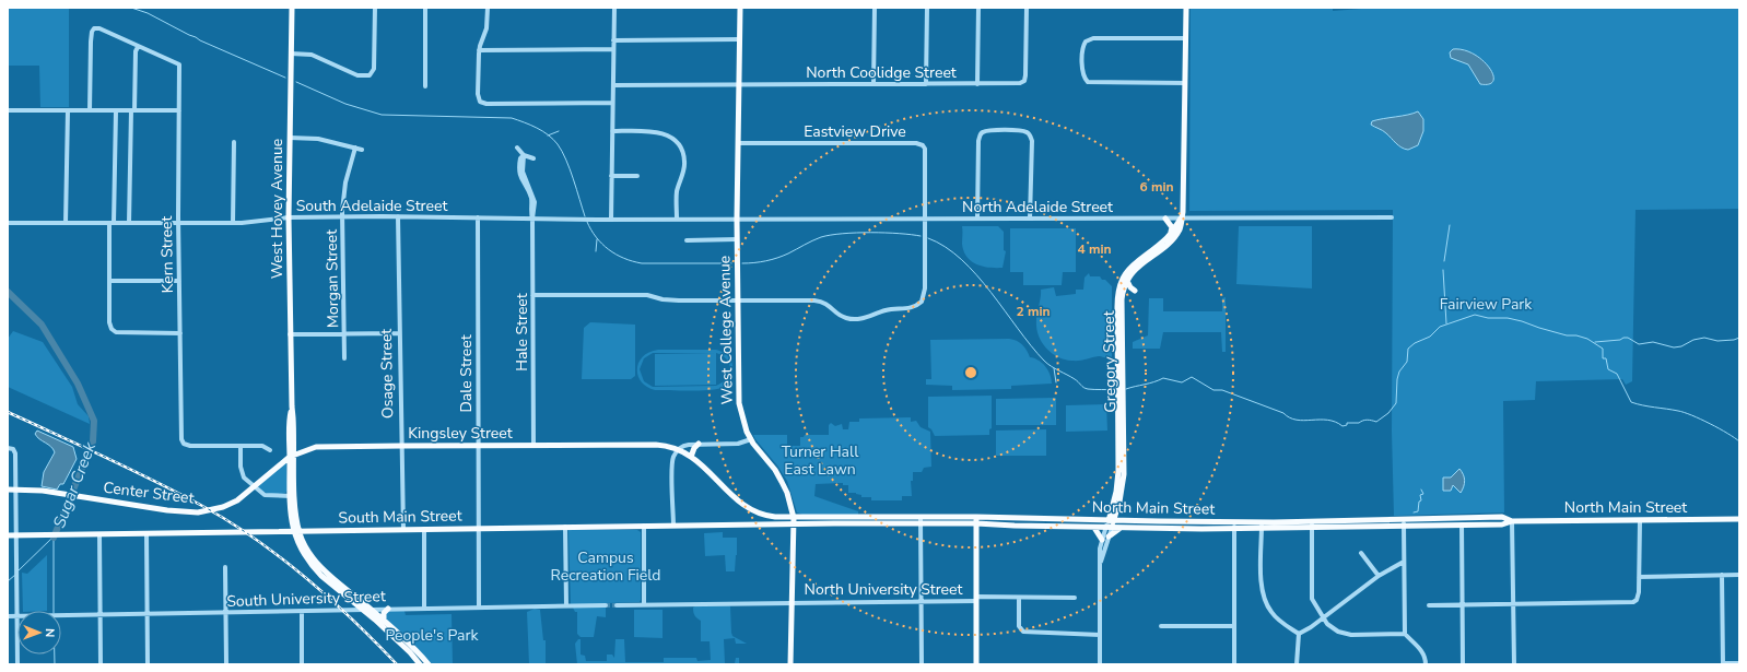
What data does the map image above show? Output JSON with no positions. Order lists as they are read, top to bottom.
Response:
{
  "streets": {
    "main road": [
      "West Hovey Avenue",
      "West College Avenue",
      "Gregory Street",
      "Kingsley Street",
      "Center Street",
      "North Main Street",
      "South Main Street"
    ],
    "street": [
      "North Coolidge Street",
      "Eastview Drive",
      "South Adelaide Street",
      "North Adelaide Street",
      "Kern Street",
      "Morgan Street",
      "Hale Street",
      "Osage Street",
      "Dale Street",
      "North University Street",
      "South University Street"
    ]
  },
  "crossings": [
    ["North Coolidge Street", "West College Avenue"],
    ["Eastview Drive", "North Adelaide Street"],
    ["Eastview Drive", "West College Avenue"],
    ["Eastview Drive", "Hale Street"],
    ["South Adelaide Street", "North Adelaide Street"],
    ["South Adelaide Street", "West Hovey Avenue"],
    ["South Adelaide Street", "Kern Street"],
    ["South Adelaide Street", "Morgan Street"],
    ["South Adelaide Street", "West College Avenue"],
    ["South Adelaide Street", "Hale Street"],
    ["South Adelaide Street", "Osage Street"],
    ["South Adelaide Street", "Dale Street"],
    ["North Adelaide Street", "West College Avenue"],
    ["North Adelaide Street", "Gregory Street"],
    ["West Hovey Avenue", "Kingsley Street"],
    ["West Hovey Avenue", "South Main Street"],
    ["West College Avenue", "Kingsley Street"],
    ["West College Avenue", "North Main Street"],
    ["West College Avenue", "South Main Street"],
    ["West College Avenue", "North University Street"],
    ["Hale Street", "Kingsley Street"],
    ["Gregory Street", "North Main Street"],
    ["Osage Street", "Kingsley Street"],
    ["Osage Street", "South Main Street"],
    ["Dale Street", "Kingsley Street"],
    ["Dale Street", "South Main Street"],
    ["Dale Street", "South University Street"],
    ["Kingsley Street", "Center Street"],
    ["Kingsley Street", "North Main Street"],
    ["North Main Street", "South Main Street"]
  ],
  "water": ["Sugar Creek"],
  "parks": [
    "Fairview Park",
    "Turner Hall East Lawn",
    "Campus Recreation Field",
    "People's Park"
  ],
  "north": "right",
  "rings": ["6 min", "4 min", "2 min"]
}
